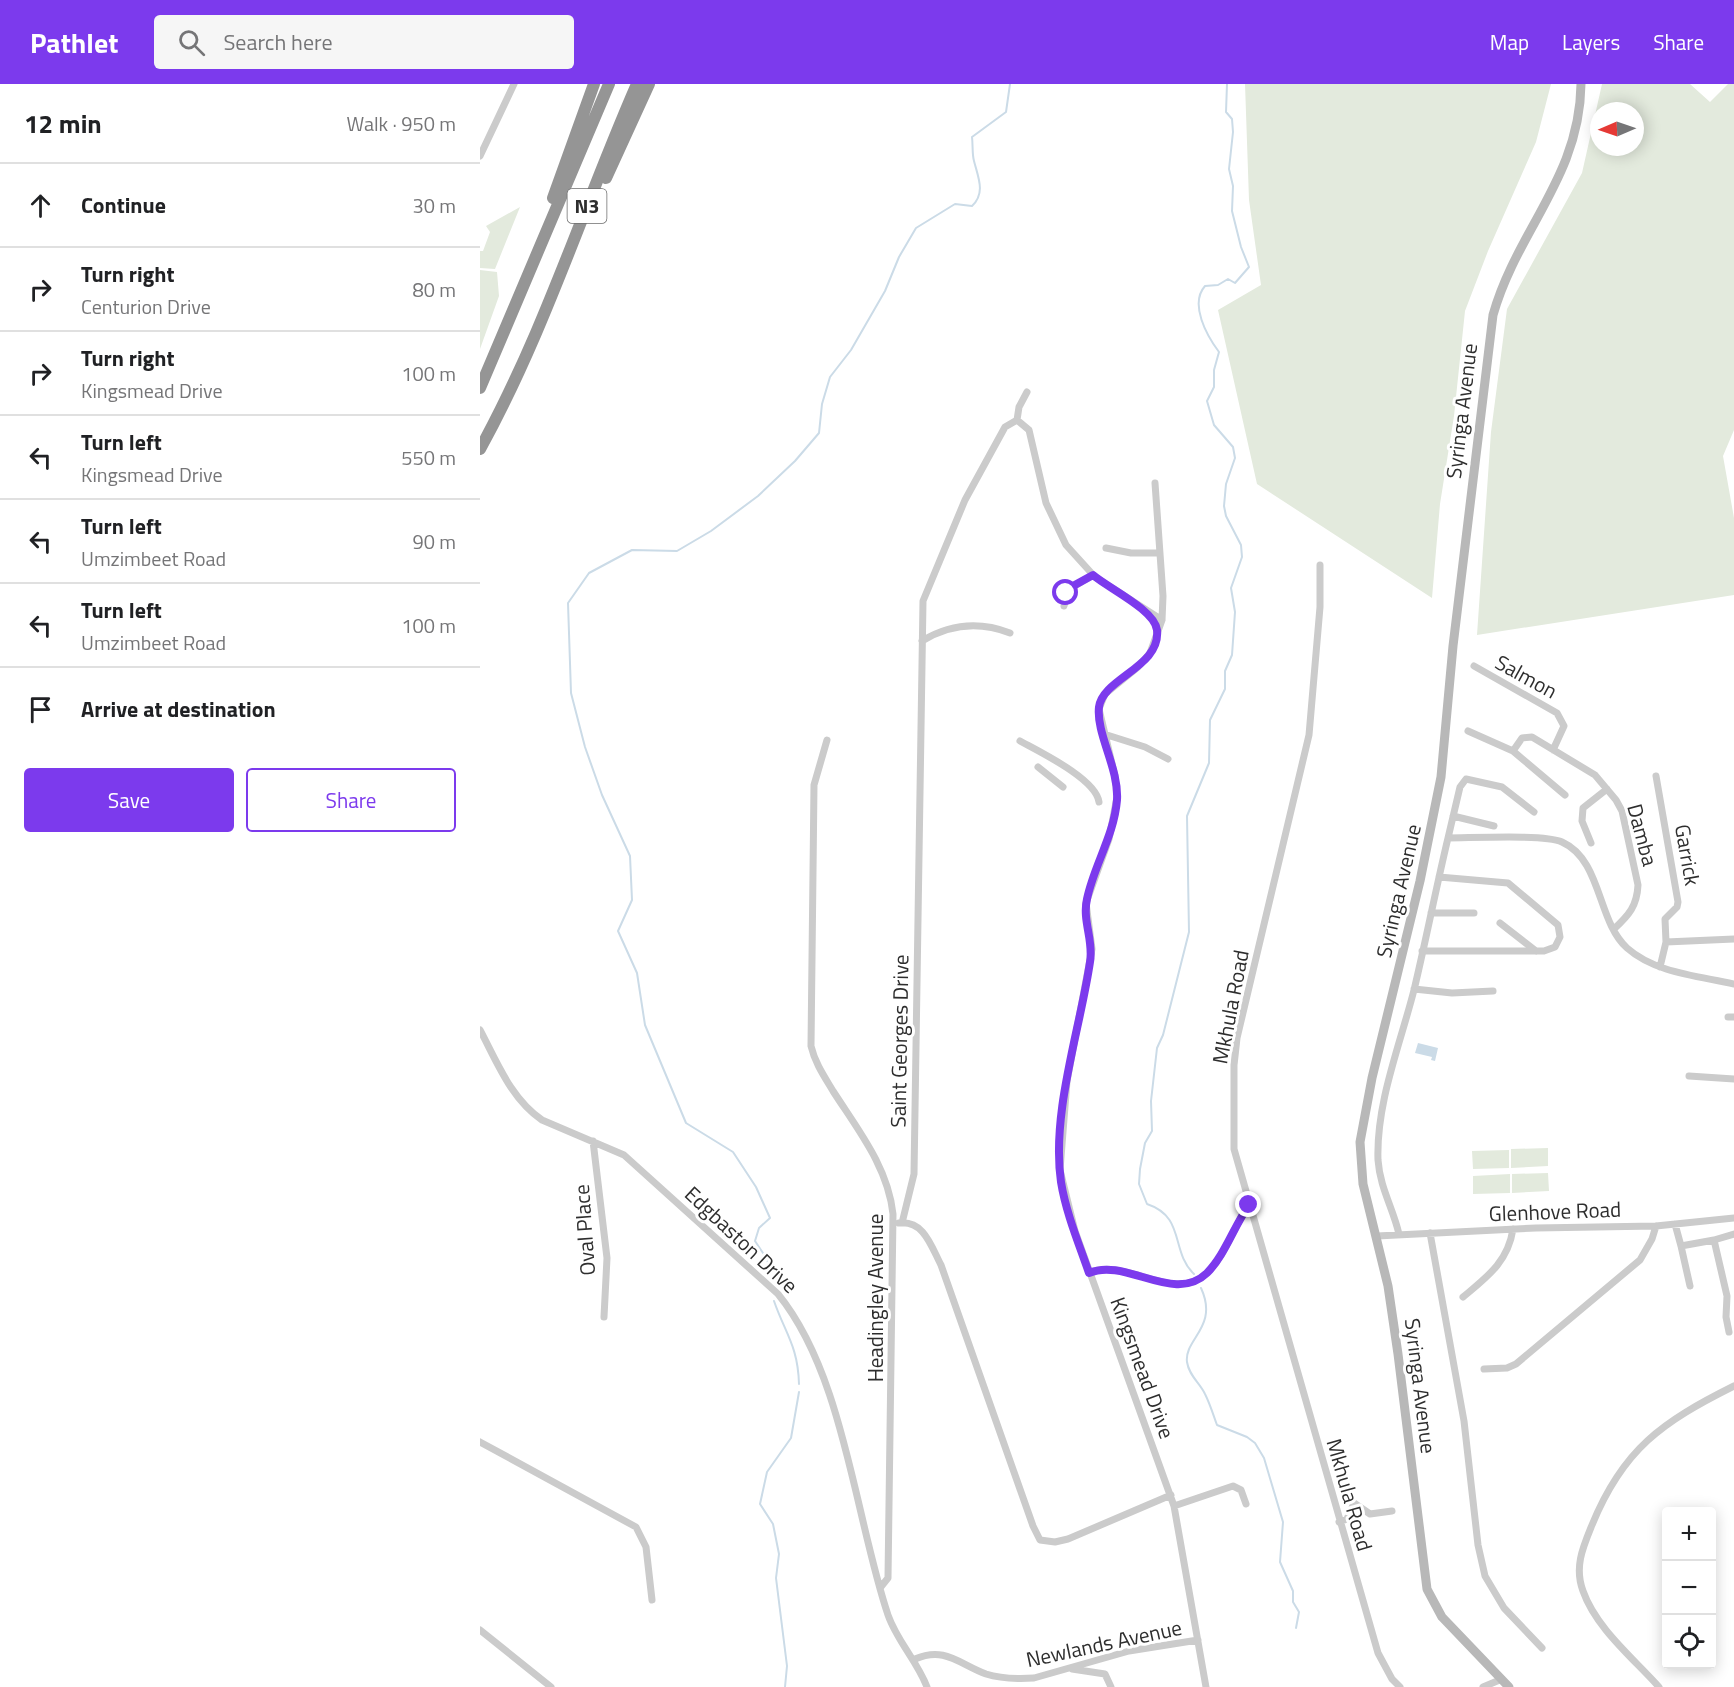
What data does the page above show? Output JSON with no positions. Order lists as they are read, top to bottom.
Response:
{
  "streets": {
    "highway": ["N3"],
    "street": [
      "Syringa Avenue",
      "Salmon",
      "Damba",
      "Garrick",
      "Mkhula Road",
      "Saint Georges Drive",
      "Glenhove Road",
      "Oval Place",
      "Edgbaston Drive",
      "Headingley Avenue",
      "Kingsmead Drive",
      "Newlands Avenue"
    ]
  },
  "crossings": [
    ["Syringa Avenue", "Glenhove Road"],
    ["Salmon", "Damba"],
    ["Oval Place", "Edgbaston Drive"],
    ["Edgbaston Drive", "Headingley Avenue"],
    ["Edgbaston Drive", "Newlands Avenue"],
    ["Kingsmead Drive", "Newlands Avenue"]
  ],
  "north": "left",
  "page": {
    "header": "Pathlet",
    "search": "Search here",
    "nav": ["Map", "Layers", "Share"],
    "heading": ["12 min", "Walk · 950 m"],
    "list": [
      ["Continue", "30 m"],
      ["Turn right", "Centurion Drive", "80 m"],
      ["Turn right", "Kingsmead Drive", "100 m"],
      ["Turn left", "Kingsmead Drive", "550 m"],
      ["Turn left", "Umzimbeet Road", "90 m"],
      ["Turn left", "Umzimbeet Road", "100 m"],
      "Arrive at destination"
    ],
    "buttons": ["Save", "Share"],
    "map_buttons": ["+", "−"]
  }
}
